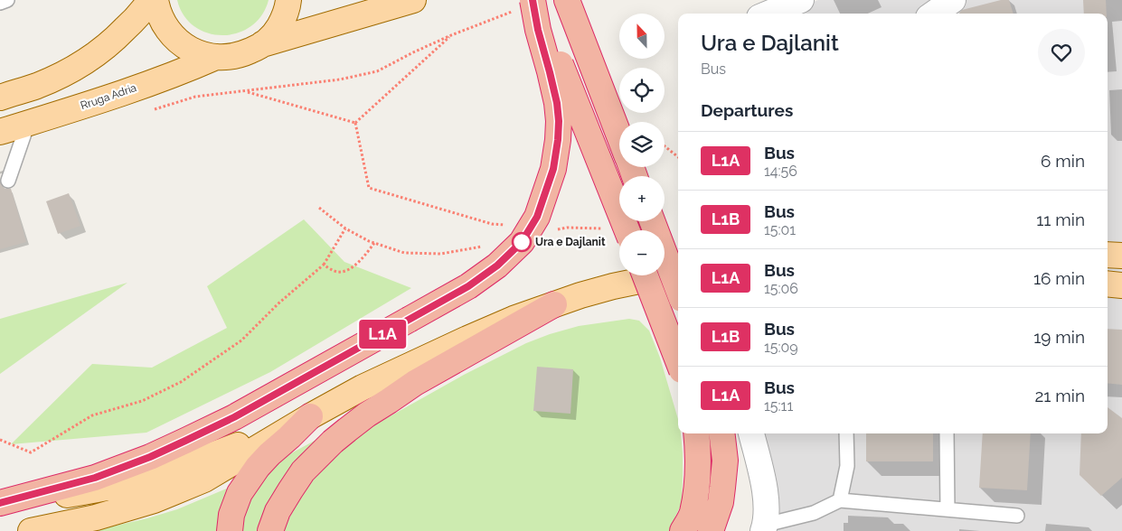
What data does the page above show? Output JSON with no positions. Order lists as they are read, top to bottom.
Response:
{
  "streets": {
    "main road": ["Rruga Adria"]
  },
  "places": ["Ura e Dajlanit"],
  "lines": ["bus line L1A"],
  "north": "top",
  "page": {
    "on_map": "L1A",
    "map_buttons": ["+", "−"],
    "heading": [
      ["Ura e Dajlanit", "Bus"],
      "Departures"
    ],
    "list": [
      {
        "mark": "L1A",
        "name": "Bus",
        "note": "14:56",
        "value": "6 min"
      },
      {
        "mark": "L1B",
        "name": "Bus",
        "note": "15:01",
        "value": "11 min"
      },
      {
        "mark": "L1A",
        "name": "Bus",
        "note": "15:06",
        "value": "16 min"
      },
      {
        "mark": "L1B",
        "name": "Bus",
        "note": "15:09",
        "value": "19 min"
      },
      {
        "mark": "L1A",
        "name": "Bus",
        "note": "15:11",
        "value": "21 min"
      }
    ]
  }
}
